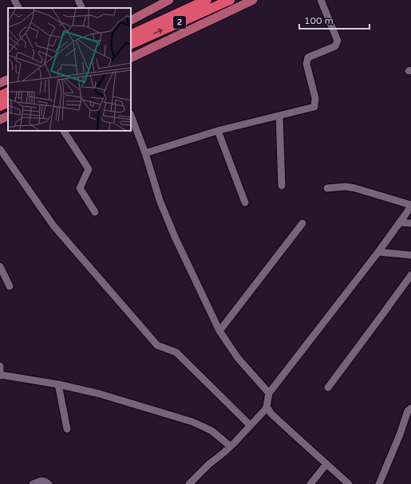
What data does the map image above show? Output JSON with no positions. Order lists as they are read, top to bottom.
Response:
{
  "streets": {
    "highway": ["2"]
  },
  "scale_bar": "100 m"
}
